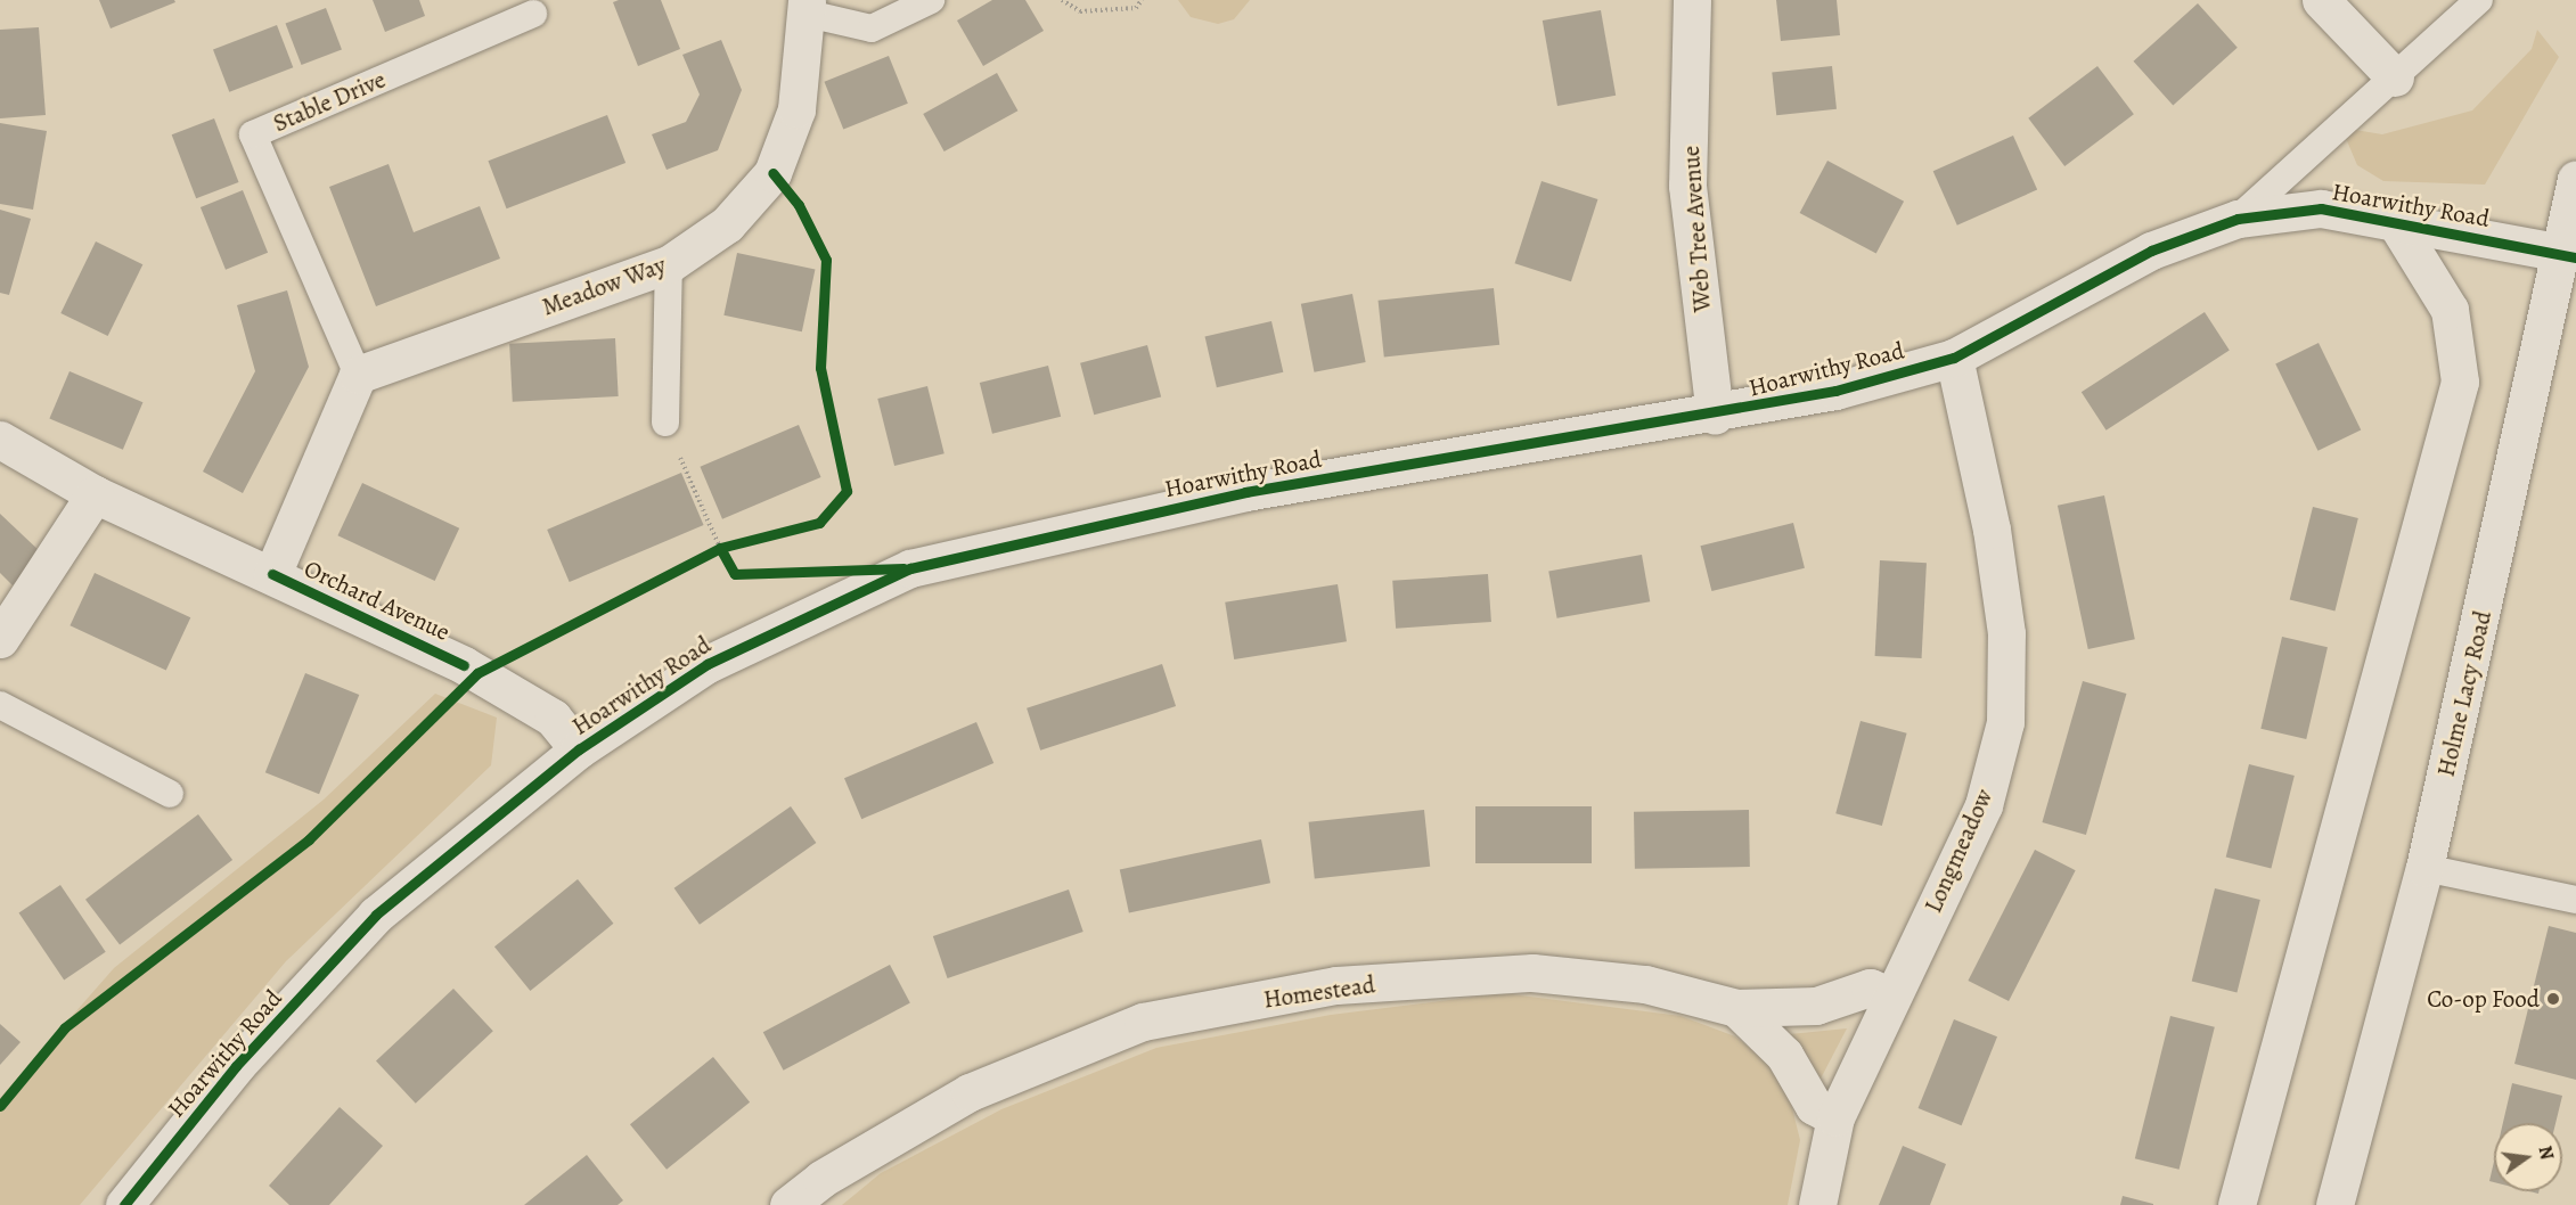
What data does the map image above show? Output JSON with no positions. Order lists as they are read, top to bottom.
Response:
{
  "streets": {
    "street": [
      "Hoarwithy Road",
      "Web Tree Avenue",
      "Meadow Way",
      "Orchard Avenue",
      "Holme Lacy Road",
      "Longmeadow",
      "Homestead"
    ],
    "lane": ["Stable Drive"]
  },
  "crossings": [
    ["Stable Drive", "Meadow Way"],
    ["Hoarwithy Road", "Web Tree Avenue"],
    ["Hoarwithy Road", "Orchard Avenue"],
    ["Hoarwithy Road", "Holme Lacy Road"],
    ["Hoarwithy Road", "Longmeadow"],
    ["Longmeadow", "Homestead"]
  ],
  "places": ["Co-op Food"],
  "north": "right"
}
